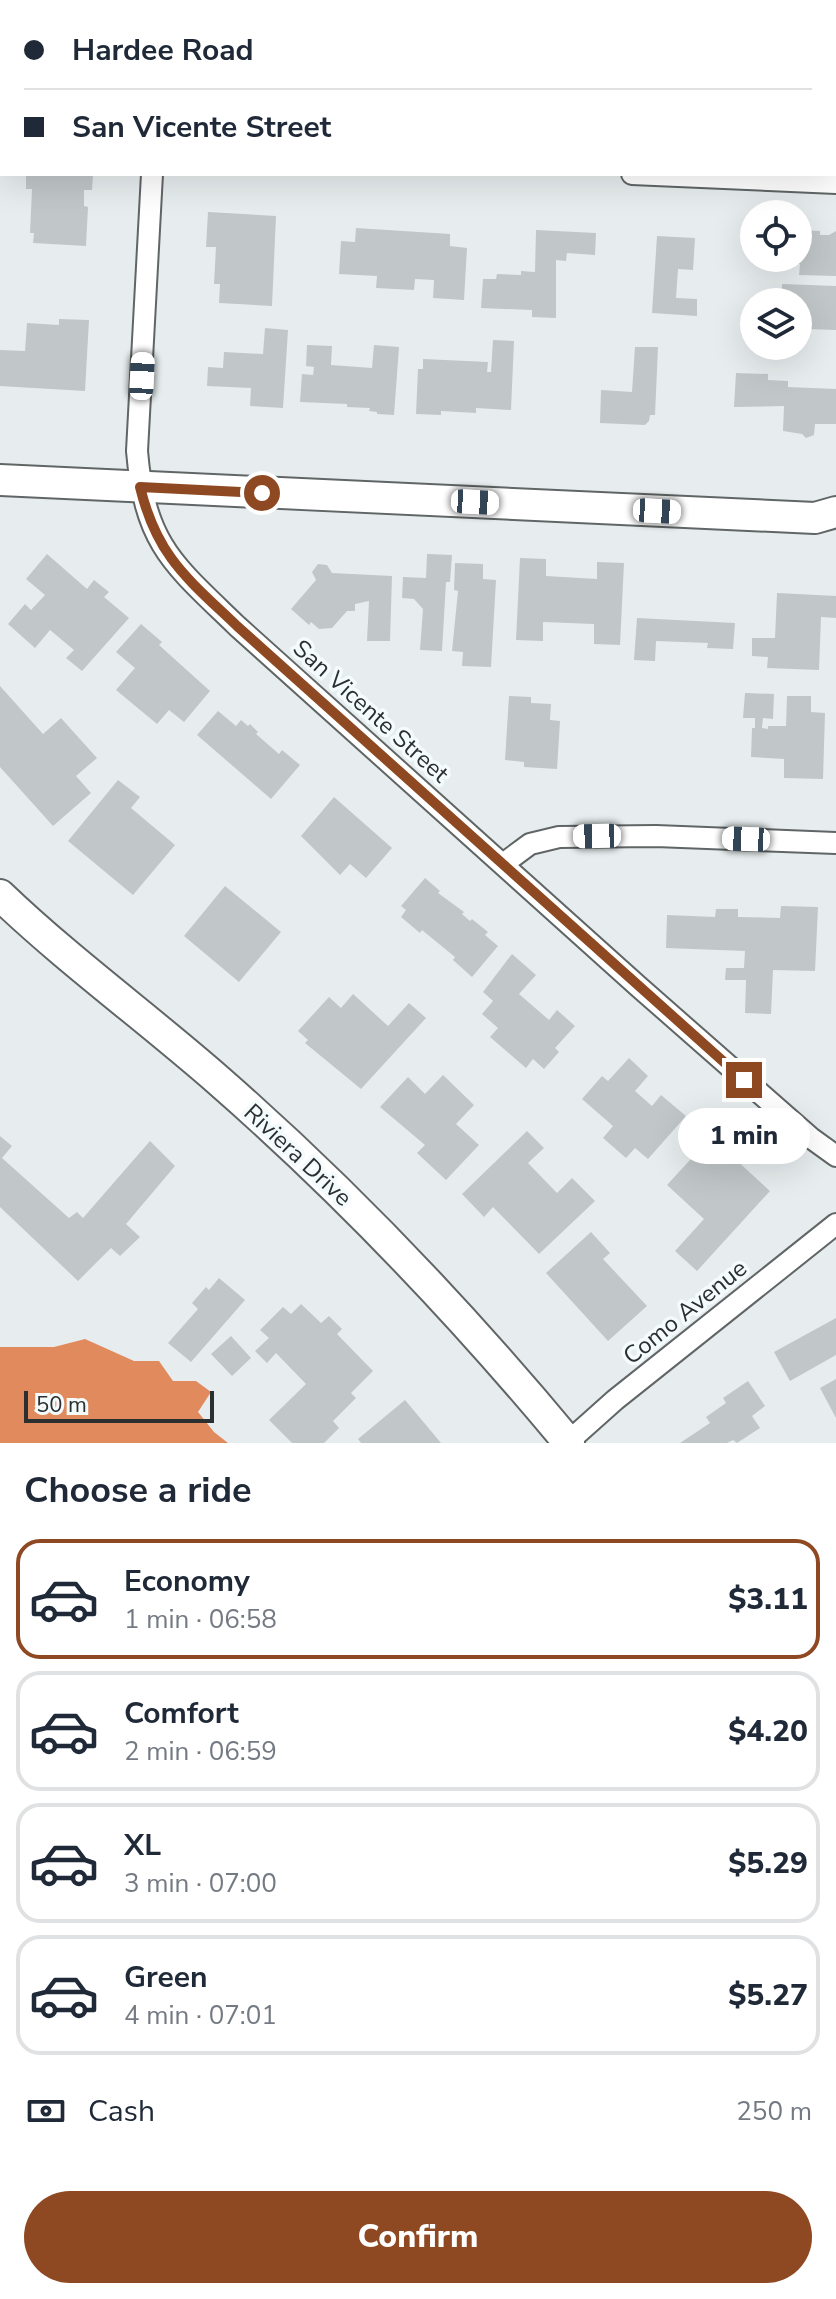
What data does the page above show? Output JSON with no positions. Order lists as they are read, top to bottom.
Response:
{
  "streets": {
    "street": ["San Vicente Street", "Riviera Drive", "Como Avenue"]
  },
  "crossings": [
    ["Riviera Drive", "Como Avenue"]
  ],
  "scale_bar": "50 m",
  "page": {
    "banner": ["Hardee Road", "San Vicente Street"],
    "bubble": "1 min",
    "scale": "50 m",
    "heading": "Choose a ride",
    "list": [
      {
        "name": "Economy",
        "note": "1 min · 06:58",
        "value": "$3.11"
      },
      {
        "name": "Comfort",
        "note": "2 min · 06:59",
        "value": "$4.20"
      },
      {
        "name": "XL",
        "note": "3 min · 07:00",
        "value": "$5.29"
      },
      {
        "name": "Green",
        "note": "4 min · 07:01",
        "value": "$5.27"
      }
    ],
    "pay": ["Cash", "250 m"],
    "buttons": "Confirm"
  }
}
